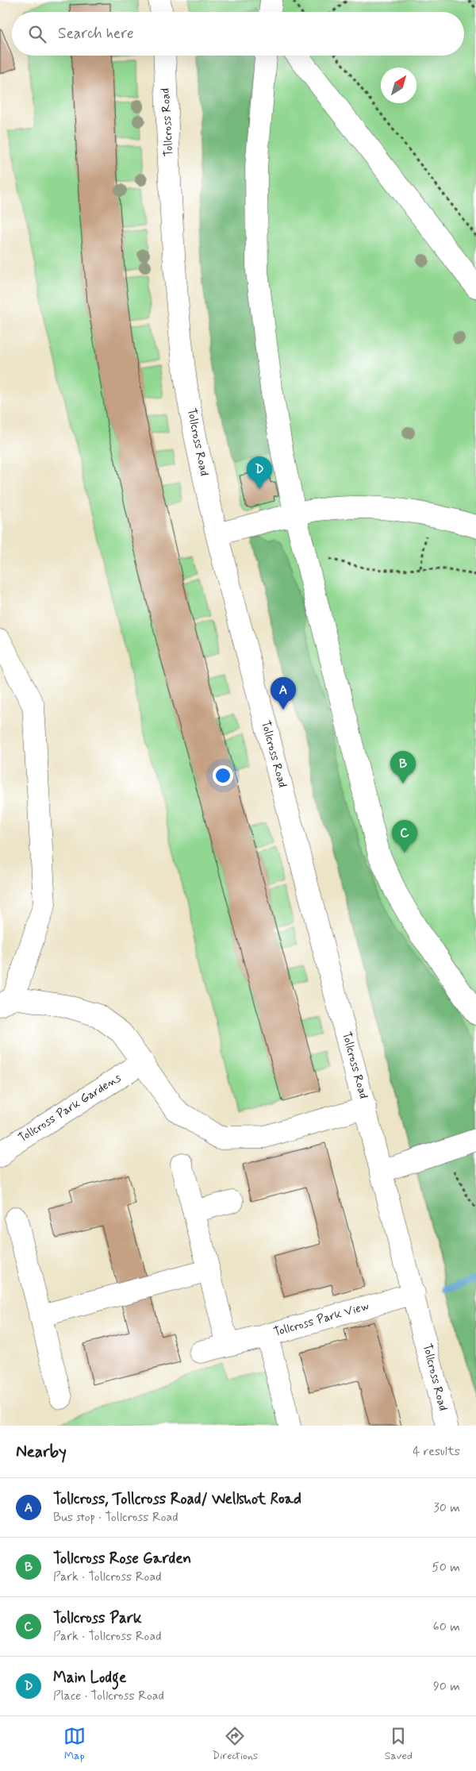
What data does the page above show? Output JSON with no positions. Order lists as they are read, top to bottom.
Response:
{
  "streets": {
    "street": ["Tollcross Road", "Tollcross Park Gardens", "Tollcross Park View"]
  },
  "crossings": [
    ["Tollcross Road", "Tollcross Park View"]
  ],
  "north": "top right",
  "page": {
    "search": "Search here",
    "pins": [
      "D",
      "A",
      "B",
      "C"
    ],
    "heading": ["Nearby", "4 results"],
    "list": [
      {
        "mark": "A",
        "name": "Tollcross, Tollcross Road/ Wellshot Road",
        "note": "Bus stop · Tollcross Road",
        "value": "30 m"
      },
      {
        "mark": "B",
        "name": "Tollcross Rose Garden",
        "note": "Park · Tollcross Road",
        "value": "50 m"
      },
      {
        "mark": "C",
        "name": "Tollcross Park",
        "note": "Park · Tollcross Road",
        "value": "60 m"
      },
      {
        "mark": "D",
        "name": "Main Lodge",
        "note": "Place · Tollcross Road",
        "value": "90 m"
      }
    ],
    "nav": ["Map", "Directions", "Saved"]
  }
}
